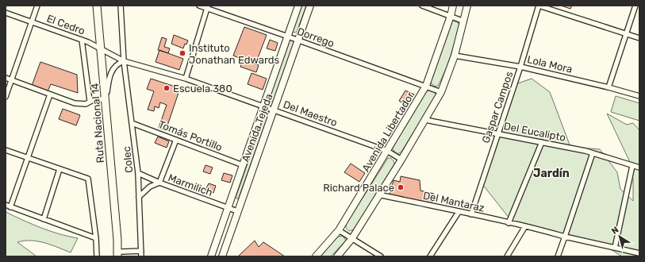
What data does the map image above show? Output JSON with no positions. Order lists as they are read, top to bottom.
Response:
{
  "streets": {
    "highway": ["Ruta Nacional 14"],
    "main road": ["Avenida Tejeda", "Avenida Libertador"],
    "street": [
      "El Cedro",
      "Dorrego",
      "Lola Mora",
      "Gaspar Campos",
      "Del Maestro",
      "Del Eucalipto",
      "Tomás Portillo",
      "Colec",
      "Marmilich",
      "Del Mantaraz"
    ]
  },
  "crossings": [
    ["El Cedro", "Del Maestro"],
    ["El Cedro", "Ruta Nacional 14"],
    ["Dorrego", "Avenida Tejeda"],
    ["Dorrego", "Avenida Libertador"],
    ["Lola Mora", "Gaspar Campos"],
    ["Gaspar Campos", "Del Eucalipto"],
    ["Gaspar Campos", "Del Mantaraz"],
    ["Del Maestro", "Ruta Nacional 14"],
    ["Del Maestro", "Avenida Tejeda"],
    ["Del Maestro", "Avenida Libertador"],
    ["Del Maestro", "Colec"],
    ["Avenida Tejeda", "Tomás Portillo"],
    ["Avenida Tejeda", "Marmilich"],
    ["Tomás Portillo", "Colec"],
    ["Colec", "Marmilich"]
  ],
  "districts": ["Jardín"],
  "places": ["Instituto Jonathan Edwards", "Escuela 380", "Richard Palace"],
  "north": "top left"
}
